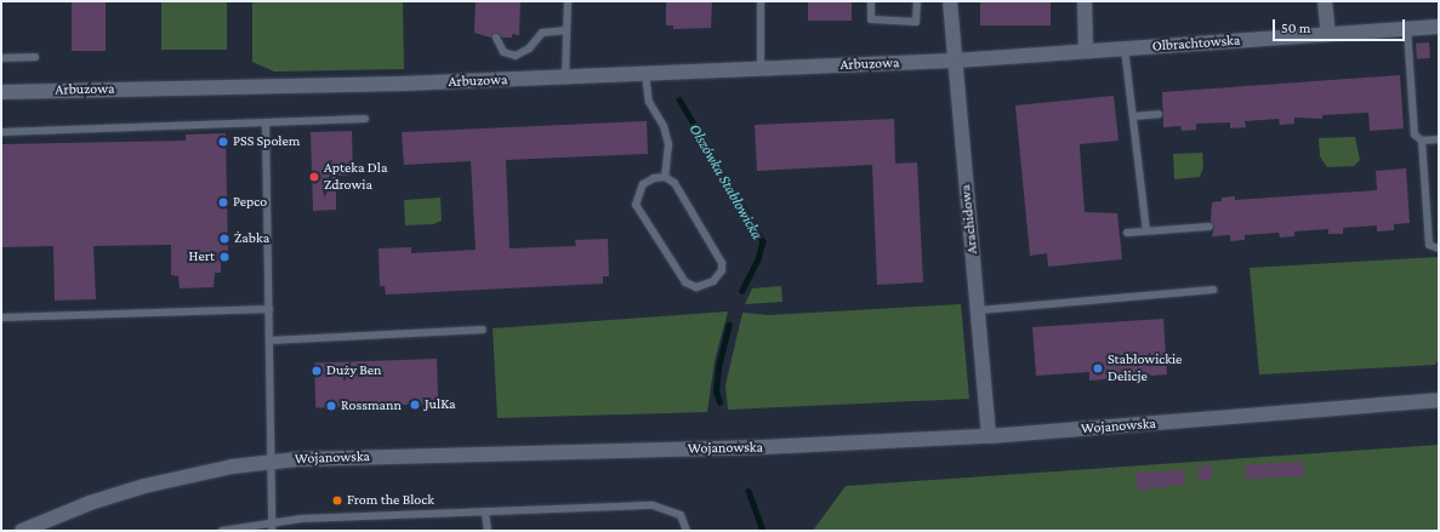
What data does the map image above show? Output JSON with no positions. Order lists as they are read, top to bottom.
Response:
{
  "streets": {
    "street": [
      "Olbrachtowska",
      "Arbuzowa",
      "Arachidowa",
      "Wojanowska"
    ]
  },
  "crossings": [
    ["Olbrachtowska", "Arbuzowa"],
    ["Olbrachtowska", "Arachidowa"],
    ["Arbuzowa", "Arachidowa"],
    ["Arachidowa", "Wojanowska"]
  ],
  "water": ["Olszówka Stabłowicka"],
  "places": [
    "PSS Społem",
    "Apteka Dla Zdrowia",
    "Pepco",
    "Żabka",
    "Hert",
    "Stabłowickie Delicje",
    "Duży Ben",
    "JulKa",
    "Rossmann",
    "From the Block"
  ],
  "scale_bar": "50 m"
}
